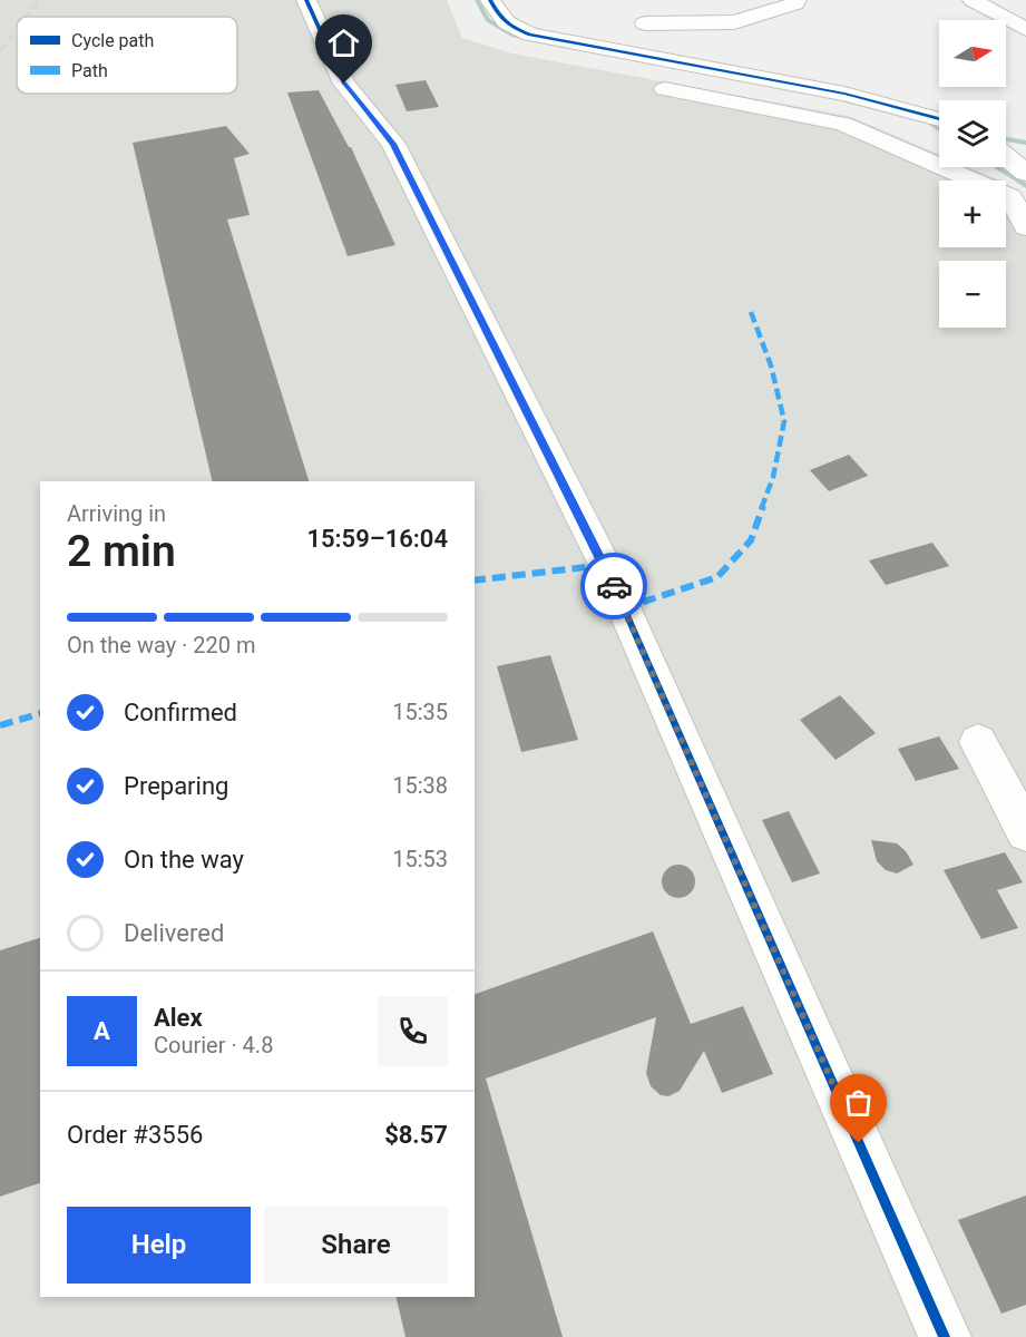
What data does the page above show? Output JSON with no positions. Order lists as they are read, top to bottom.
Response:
{
  "legend": ["Cycle path", "Path"],
  "north": "right",
  "page": {
    "map_buttons": ["+", "−"],
    "heading": ["2 min", "Arriving in", "15:59–16:04"],
    "panel": [
      "Alex",
      "Courier · 4.8",
      "Order #3556",
      "$8.57"
    ],
    "bar": "On the way · 220 m",
    "list": [
      ["Confirmed", "15:35"],
      ["Preparing", "15:38"],
      ["On the way", "15:53"],
      "Delivered"
    ],
    "round": "A",
    "buttons": ["Help", "Share"]
  }
}
